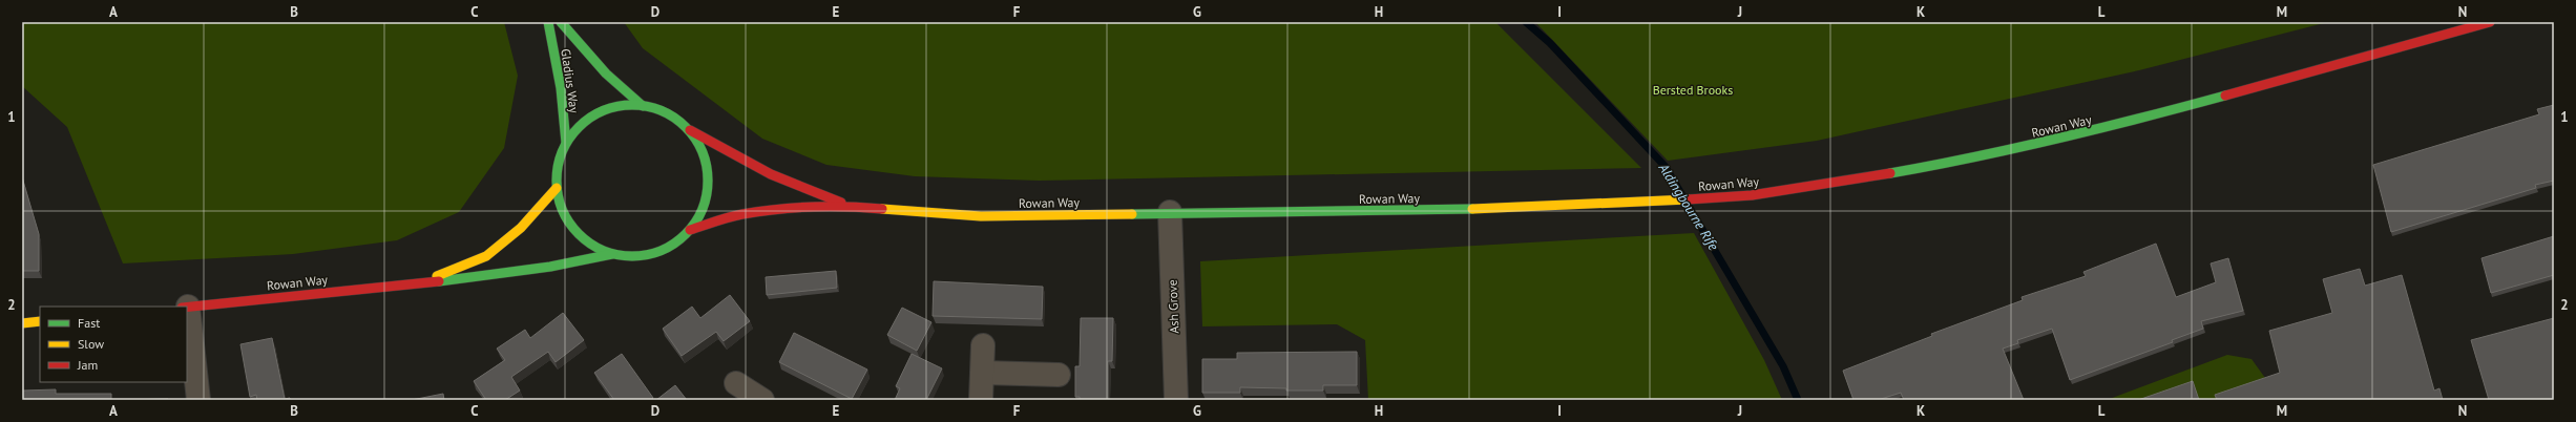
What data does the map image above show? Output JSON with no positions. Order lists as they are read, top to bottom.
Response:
{
  "streets": {
    "main road": ["Gladius Way", "Rowan Way"],
    "street": ["Ash Grove"]
  },
  "crossings": [
    ["Rowan Way", "Ash Grove"]
  ],
  "water": ["Aldingbourne Rife"],
  "parks": ["Bersted Brooks"],
  "legend": ["Fast", "Slow", "Jam"],
  "grid": {
    "columns": [
      "A",
      "B",
      "C",
      "D",
      "E",
      "F",
      "G",
      "H",
      "I",
      "J",
      "K",
      "L",
      "M",
      "N"
    ],
    "rows": ["1", "2"]
  }
}
